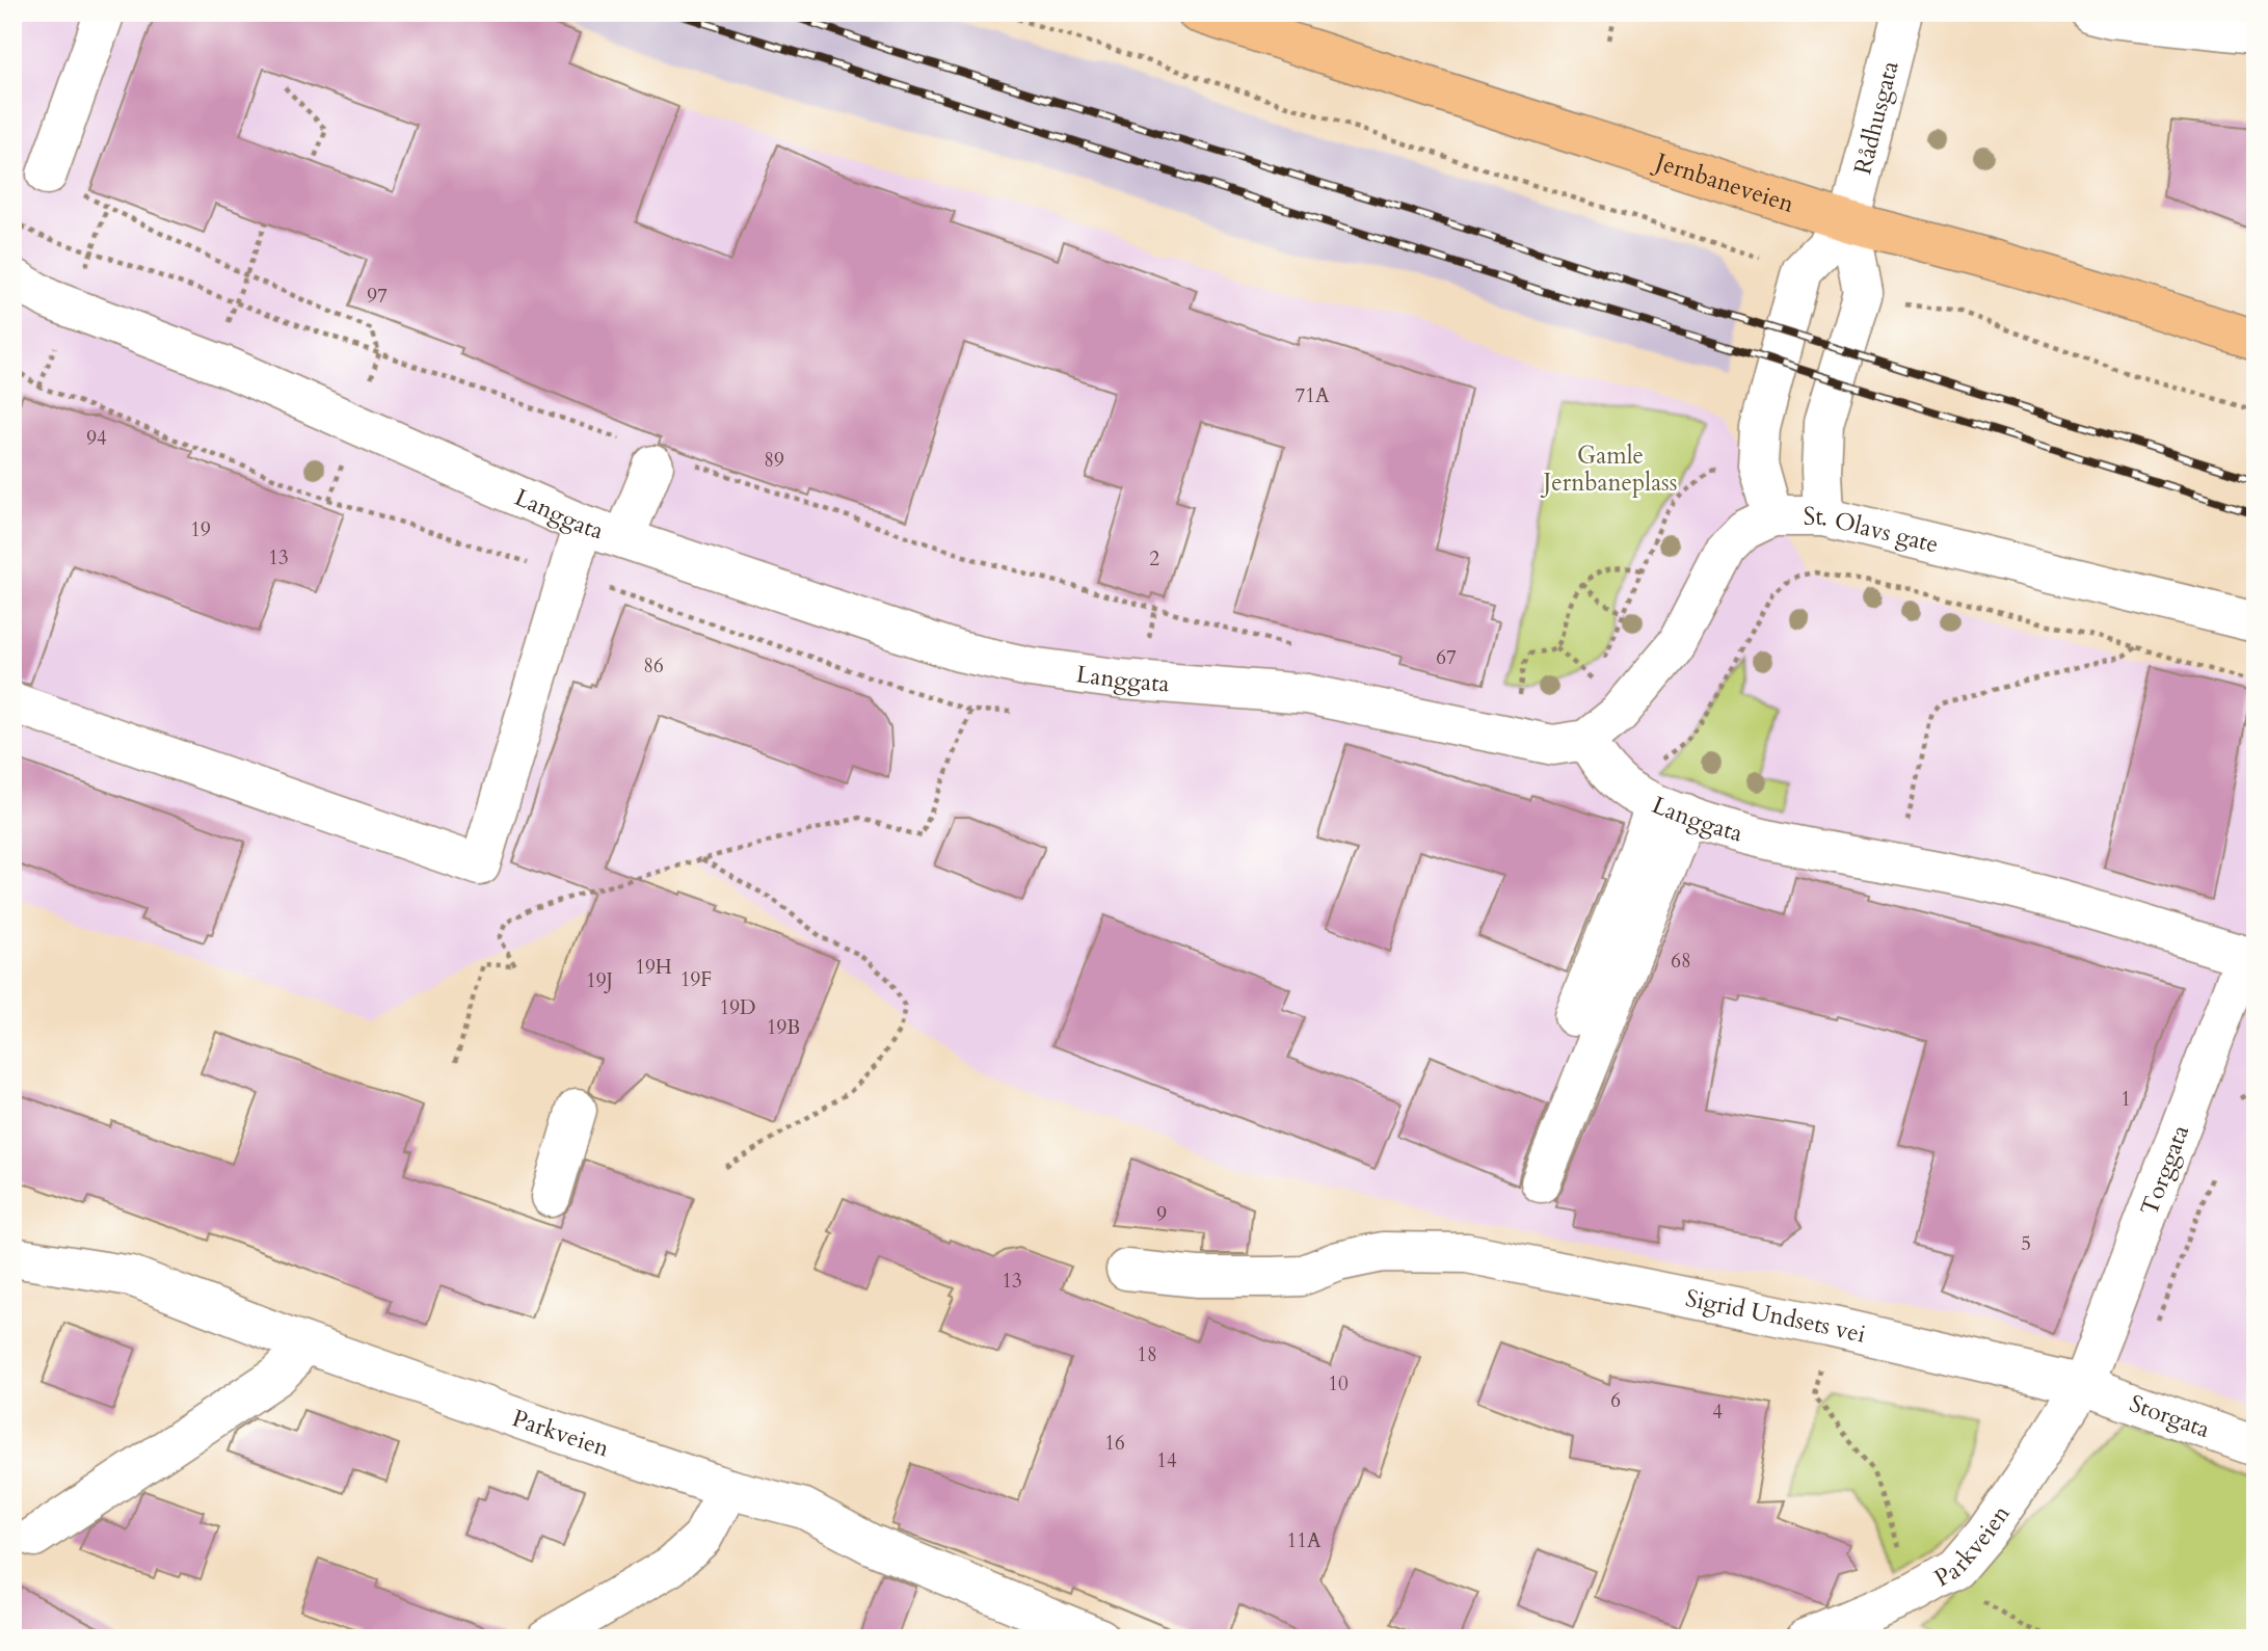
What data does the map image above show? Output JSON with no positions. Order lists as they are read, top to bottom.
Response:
{
  "streets": {
    "main road": ["Jernbaneveien"],
    "street": [
      "Rådhusgata",
      "Langgata",
      "St. Olavs gate",
      "Torggata",
      "Sigrid Undsets vei",
      "Storgata",
      "Parkveien"
    ]
  },
  "crossings": [
    ["Rådhusgata", "Jernbaneveien"],
    ["Langgata", "St. Olavs gate"],
    ["Langgata", "Torggata"],
    ["Torggata", "Sigrid Undsets vei"],
    ["Torggata", "Storgata"],
    ["Torggata", "Parkveien"],
    ["Sigrid Undsets vei", "Storgata"],
    ["Sigrid Undsets vei", "Parkveien"],
    ["Storgata", "Parkveien"]
  ],
  "parks": ["Gamle Jernbaneplass"],
  "house_numbers": [
    "97",
    "71A",
    "94",
    "89",
    "19",
    "13",
    "2",
    "67",
    "86",
    "68",
    "19H",
    "19F",
    "19J",
    "19D",
    "19B",
    "1",
    "9",
    "5",
    "13",
    "18",
    "10",
    "6",
    "4",
    "16",
    "14",
    "11A"
  ]
}
